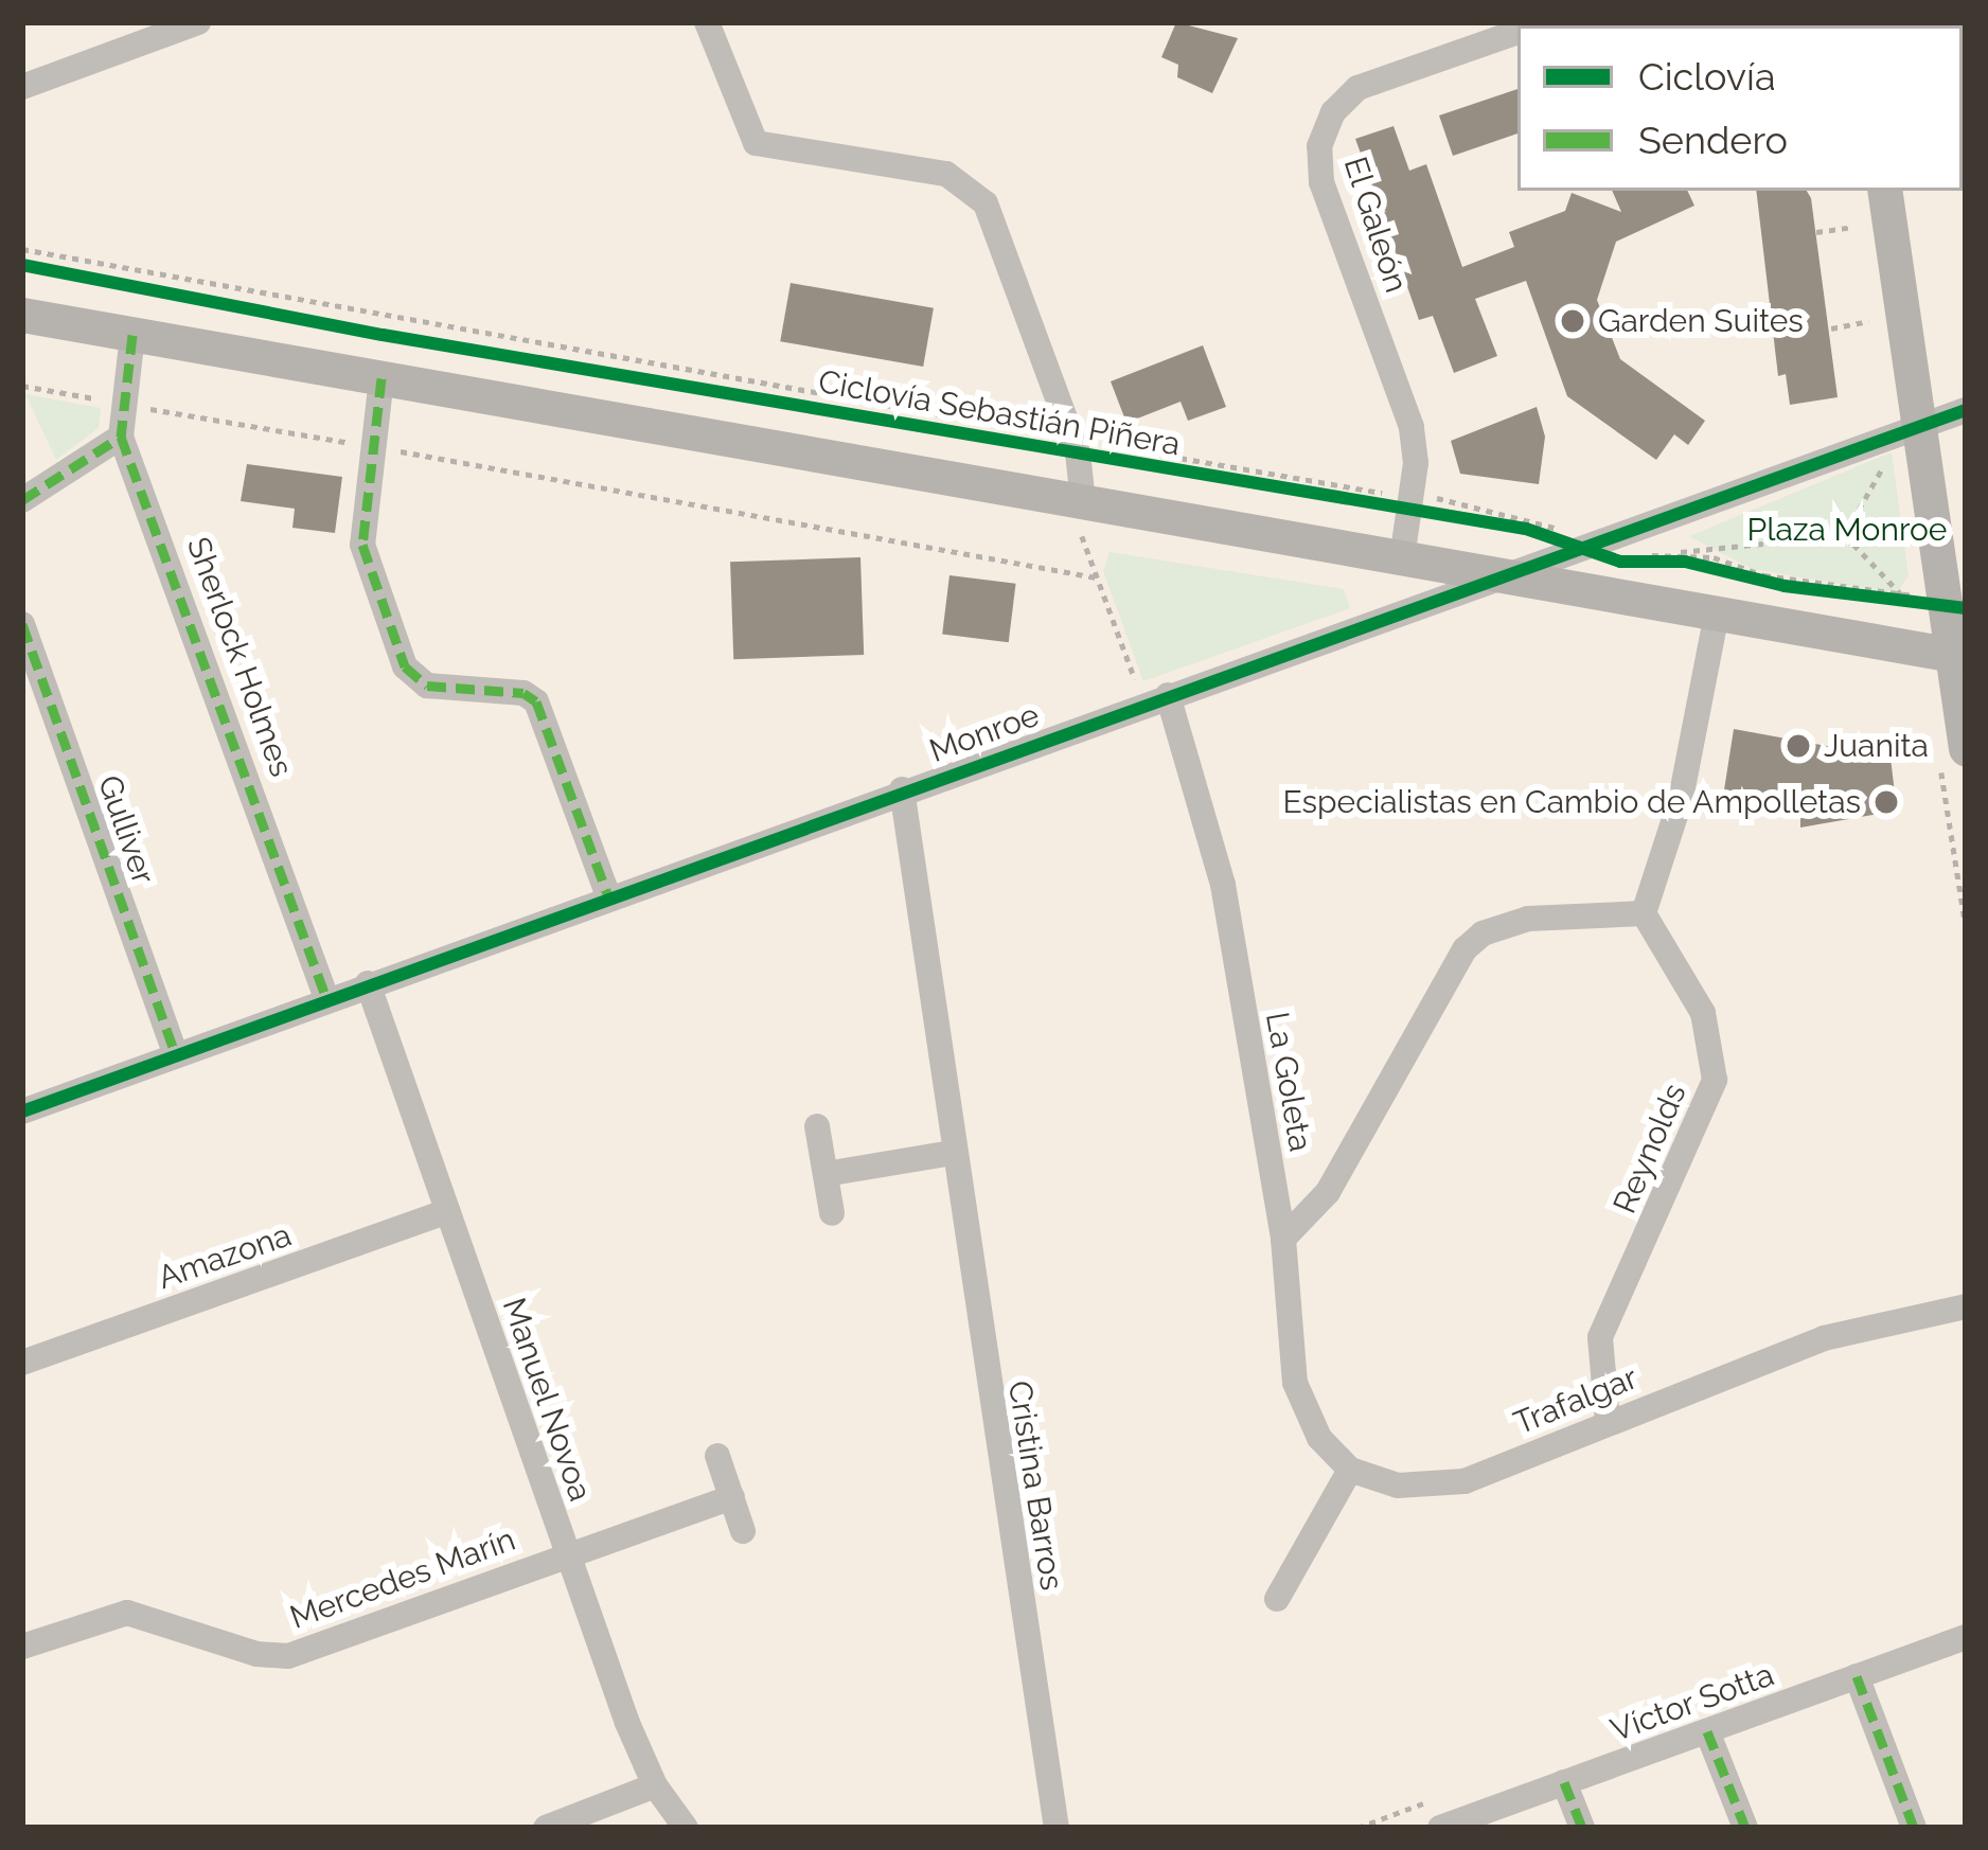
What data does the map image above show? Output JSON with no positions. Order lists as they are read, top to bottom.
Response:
{
  "streets": {
    "street": [
      "El Galeón",
      "Sherlock Holmes",
      "Monroe",
      "Gulliver",
      "La Goleta",
      "Reynolds",
      "Amazona",
      "Manuel Novoa",
      "Trafalgar",
      "Cristina Barros",
      "Mercedes Marín",
      "Víctor Sotta"
    ],
    "cycle path": ["Ciclovía Sebastián Piñera"]
  },
  "crossings": [
    ["El Galeón", "Ciclovía Sebastián Piñera"],
    ["Ciclovía Sebastián Piñera", "Monroe"],
    ["Sherlock Holmes", "Monroe"],
    ["Monroe", "Gulliver"],
    ["Monroe", "La Goleta"],
    ["Monroe", "Manuel Novoa"],
    ["Monroe", "Cristina Barros"],
    ["La Goleta", "Trafalgar"],
    ["Reynolds", "Trafalgar"],
    ["Amazona", "Manuel Novoa"],
    ["Manuel Novoa", "Mercedes Marín"]
  ],
  "parks": ["Plaza Monroe"],
  "places": ["Garden Suites", "Juanita", "Especialistas en Cambio de Ampolletas"],
  "legend": ["Ciclovía", "Sendero"]
}
